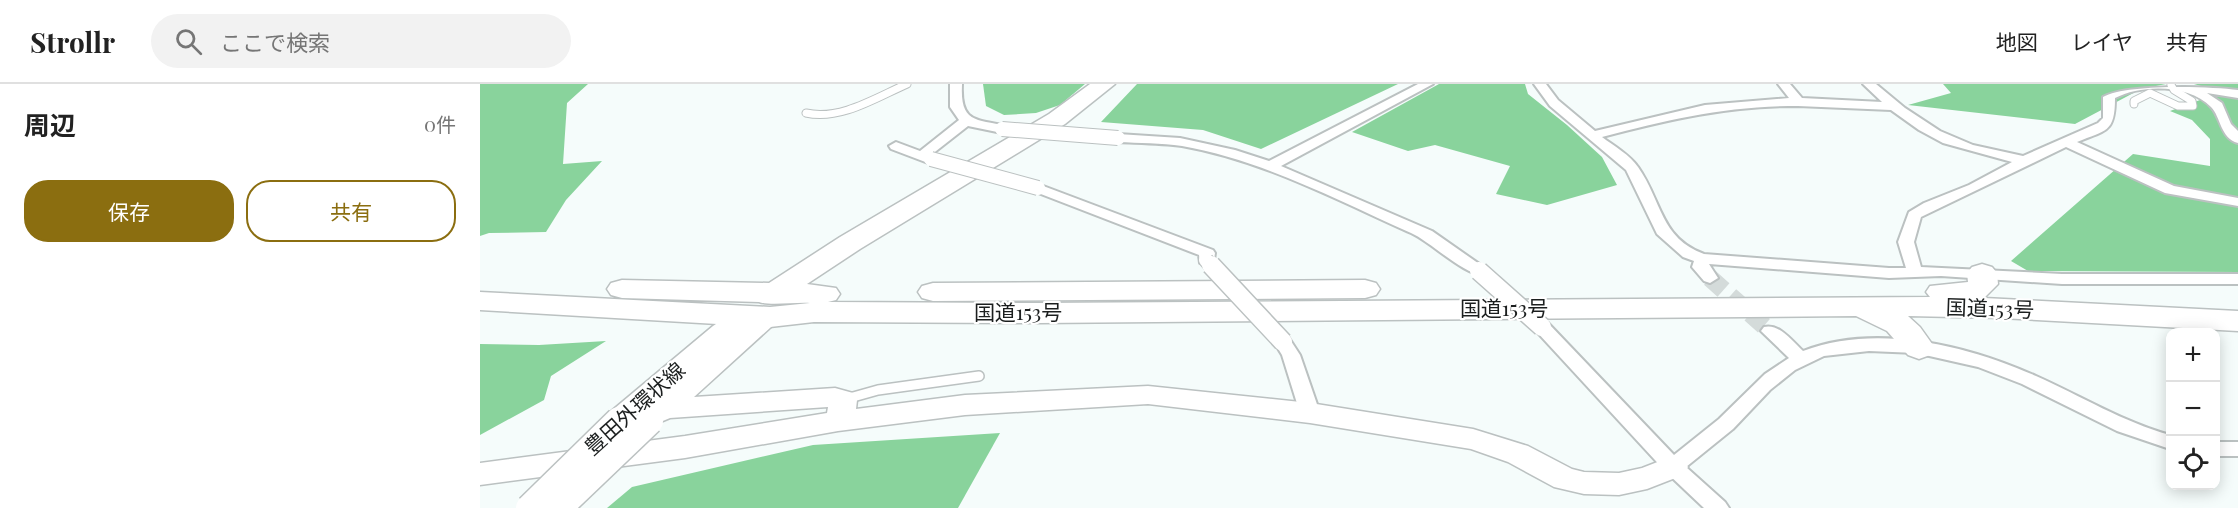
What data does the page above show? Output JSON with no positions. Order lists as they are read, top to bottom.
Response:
{
  "streets": {
    "highway": ["国道153号"],
    "street": ["豊田外環状線"]
  },
  "crossings": [
    ["国道153号", "豊田外環状線"]
  ],
  "page": {
    "header": "Strollr",
    "search": "ここで検索",
    "nav": ["地図", "レイヤ", "共有"],
    "heading": ["周辺", "0件"],
    "buttons": ["保存", "共有"],
    "map_buttons": ["+", "−"]
  }
}
